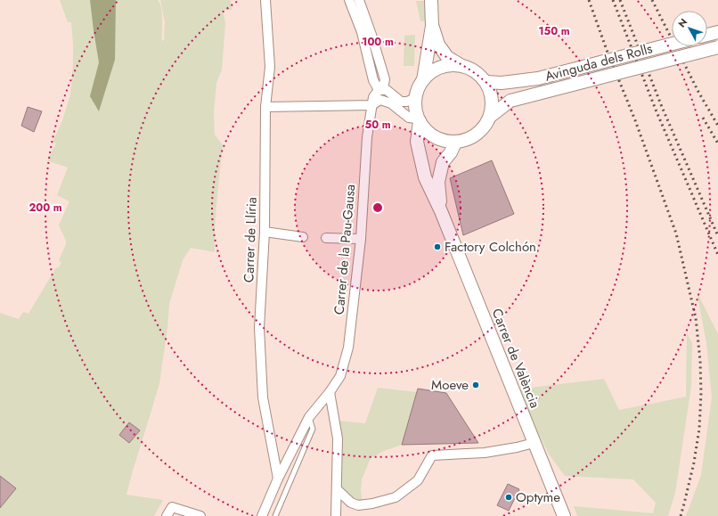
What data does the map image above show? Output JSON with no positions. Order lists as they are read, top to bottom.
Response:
{
  "streets": {
    "main road": ["Avinguda dels Rolls", "Carrer de València"],
    "street": ["Carrer de Llíria", "Carrer de la Pau-Gausa"]
  },
  "crossings": [
    ["Avinguda dels Rolls", "Carrer de València"]
  ],
  "places": ["Factory Colchón", "Moeve", "Optyme"],
  "north": "top left",
  "rings": [
    "150 m",
    "100 m",
    "50 m",
    "200 m"
  ]
}
